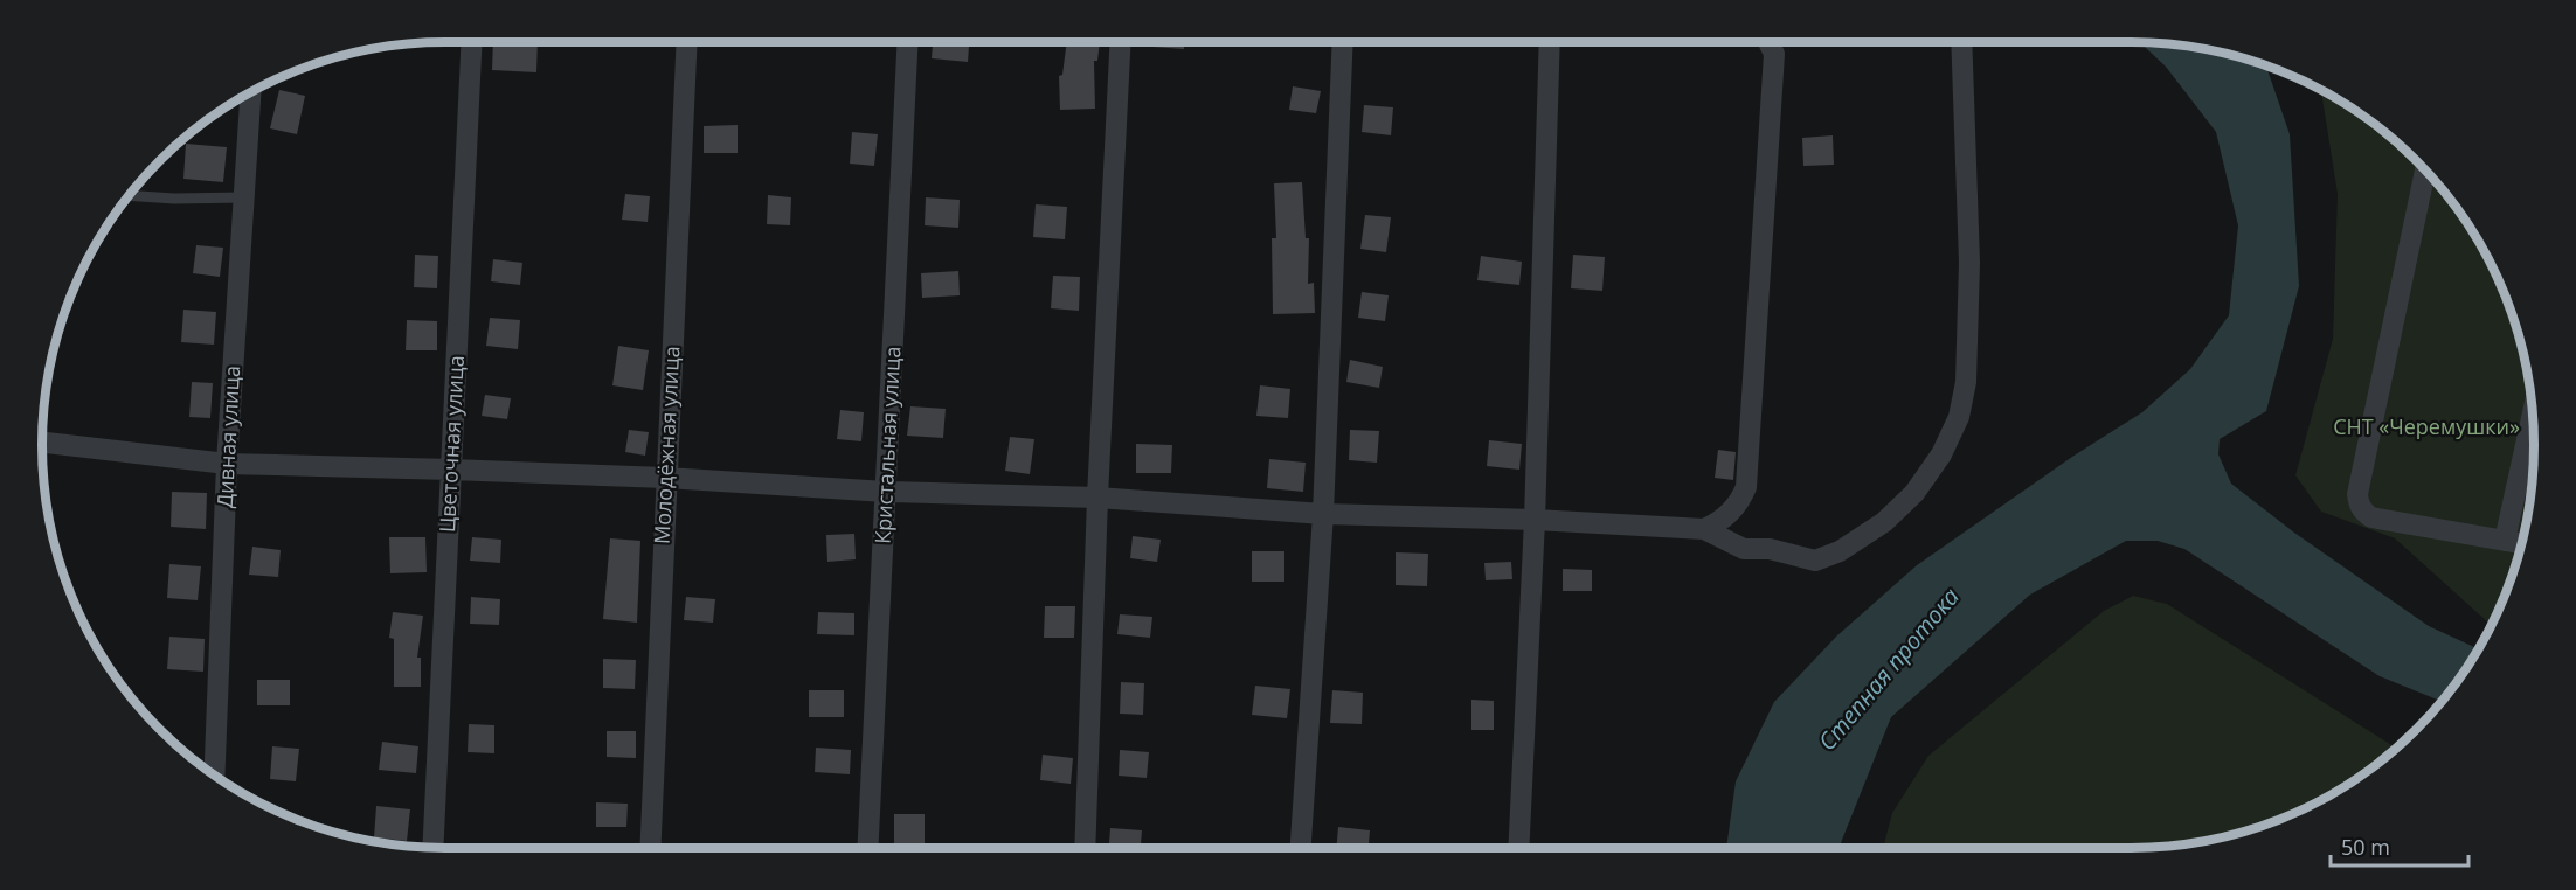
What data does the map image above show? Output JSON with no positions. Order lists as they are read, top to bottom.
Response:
{
  "streets": {
    "street": [
      "Дивная улица",
      "Цветочная улица",
      "Молодёжная улица",
      "Кристальная улица"
    ]
  },
  "water": ["Степная протока"],
  "parks": ["СНТ «Черемушки»"],
  "scale_bar": "50 m"
}
